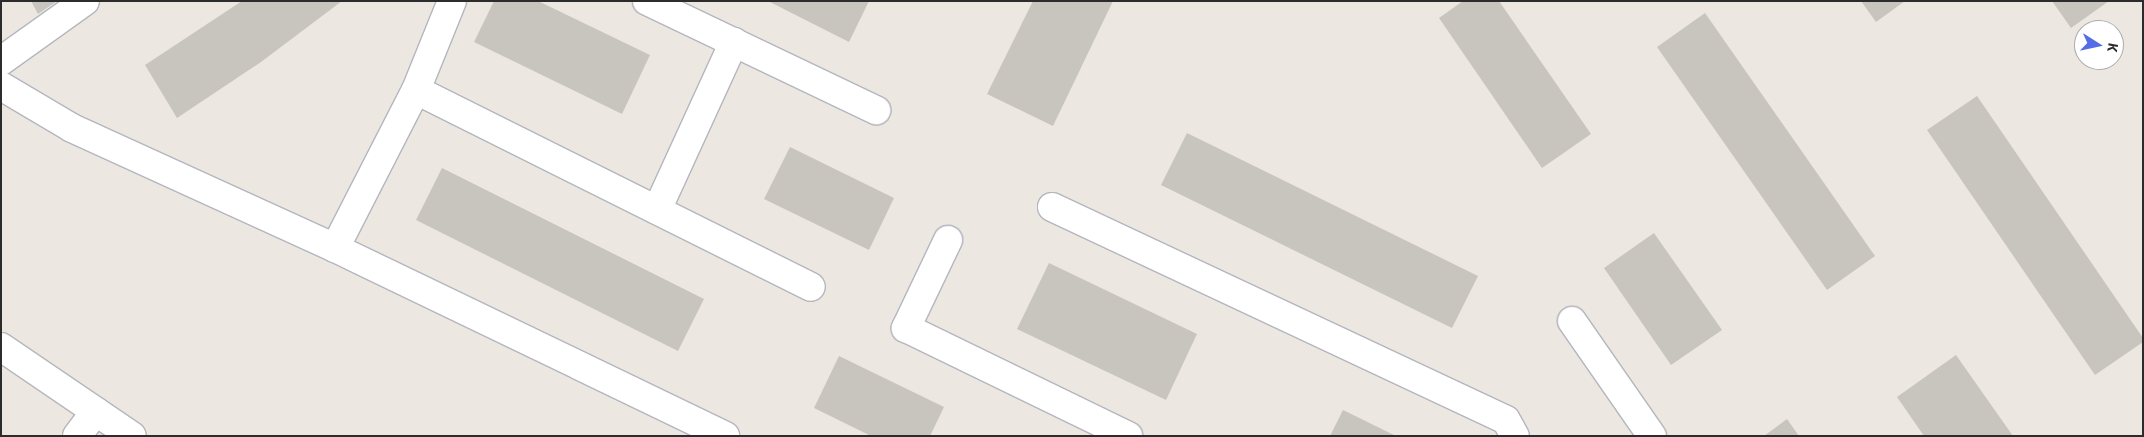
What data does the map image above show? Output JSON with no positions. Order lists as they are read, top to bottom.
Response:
{
  "north": "right"
}
